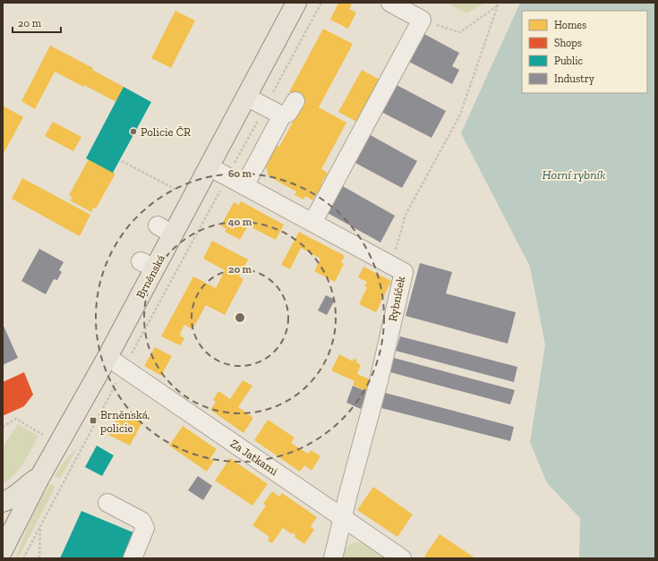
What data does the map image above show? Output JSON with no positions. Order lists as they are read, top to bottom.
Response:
{
  "streets": {
    "main road": ["Brněnská"],
    "street": ["Rybníček", "Za Jatkami"]
  },
  "crossings": [
    ["Brněnská", "Rybníček"],
    ["Brněnská", "Za Jatkami"],
    ["Rybníček", "Za Jatkami"]
  ],
  "water": ["Horní rybník"],
  "places": {
    "other": ["Policie ČR"],
    "transit": ["Brněnská, policie"]
  },
  "legend": [
    "Homes",
    "Shops",
    "Public",
    "Industry"
  ],
  "scale_bar": "20 m",
  "rings": ["60 m", "40 m", "20 m"]
}
